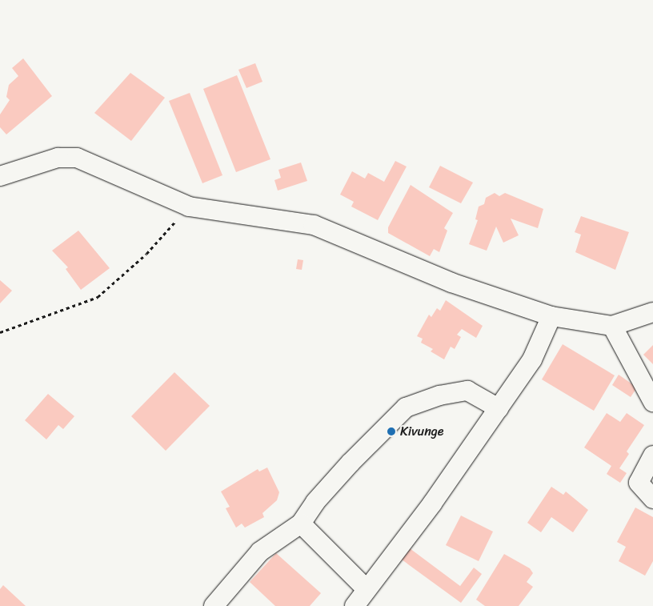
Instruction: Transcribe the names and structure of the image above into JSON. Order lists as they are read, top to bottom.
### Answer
{
  "places": ["Kivunge"]
}
